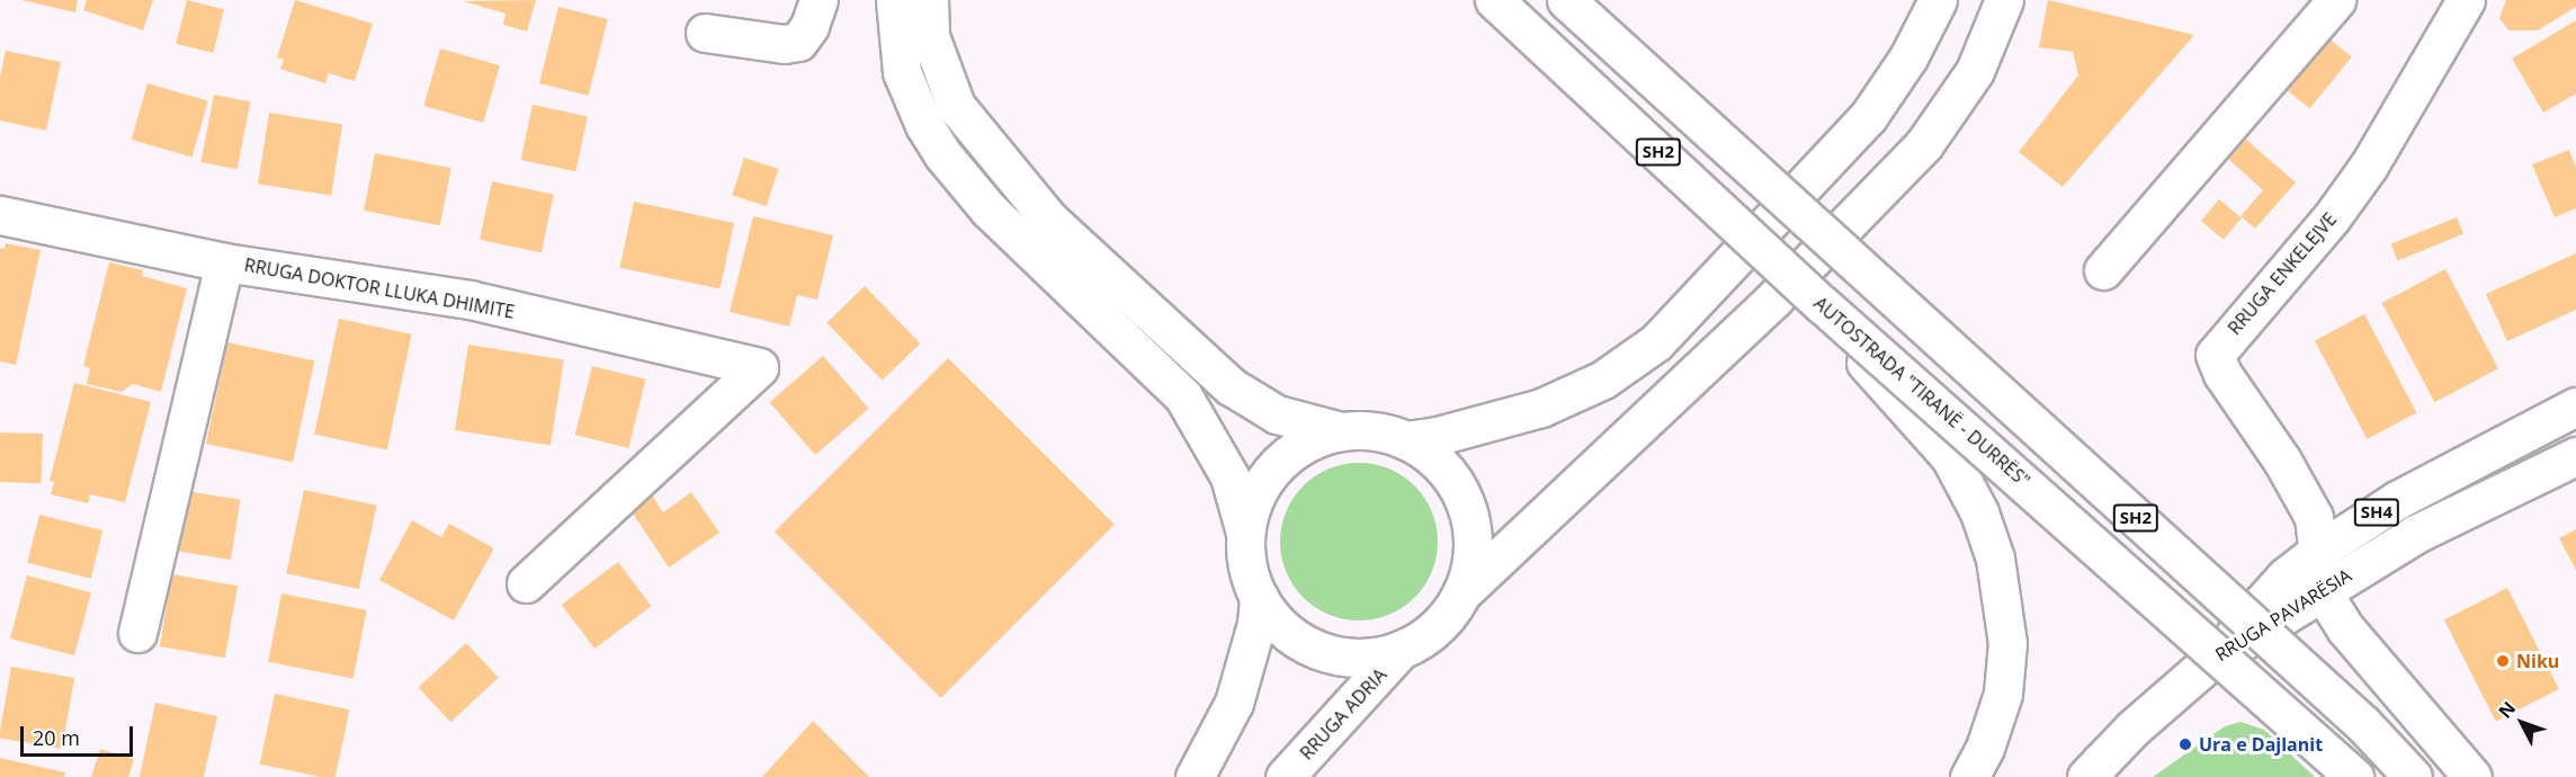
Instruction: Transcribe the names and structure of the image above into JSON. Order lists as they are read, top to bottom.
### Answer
{
  "streets": {
    "main road": [
      "SH2",
      "RRUGA ENKELEJVE",
      "RRUGA DOKTOR LLUKA DHIMITE",
      "AUTOSTRADA \"TIRANË - DURRËS\"",
      "SH4",
      "RRUGA PAVARËSIA",
      "RRUGA ADRIA"
    ]
  },
  "crossings": [
    ["RRUGA ENKELEJVE", "RRUGA PAVARËSIA"],
    ["SH4", "RRUGA PAVARËSIA"]
  ],
  "places": ["Niku", "Ura e Dajlanit"],
  "scale_bar": "20 m",
  "north": "top left"
}
